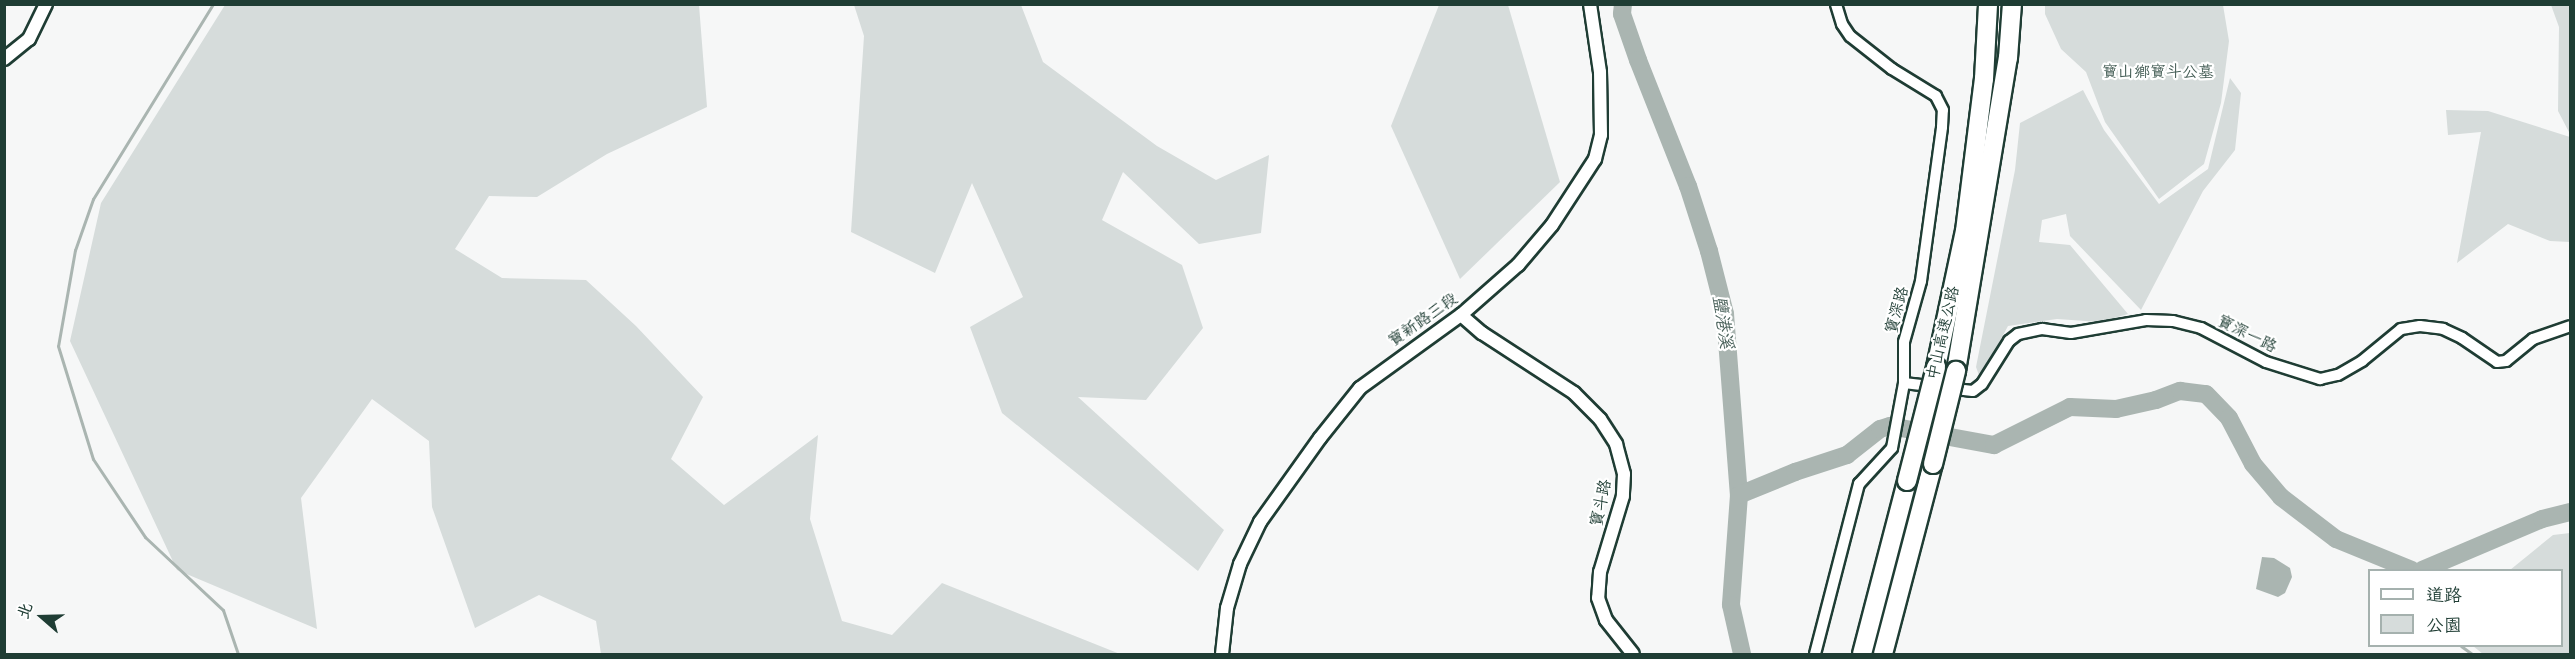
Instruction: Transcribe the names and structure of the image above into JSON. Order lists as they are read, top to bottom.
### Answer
{
  "streets": {
    "highway": ["中山高速公路"],
    "street": [
      "寶深路",
      "寶新路三段",
      "寶深一路",
      "寶斗路"
    ]
  },
  "crossings": [
    ["寶深路", "寶深一路"],
    ["寶新路三段", "寶斗路"]
  ],
  "water": ["鹽港溪"],
  "parks": ["寶山鄉寶斗公墓"],
  "legend": ["道路", "公園"],
  "north": "left"
}
